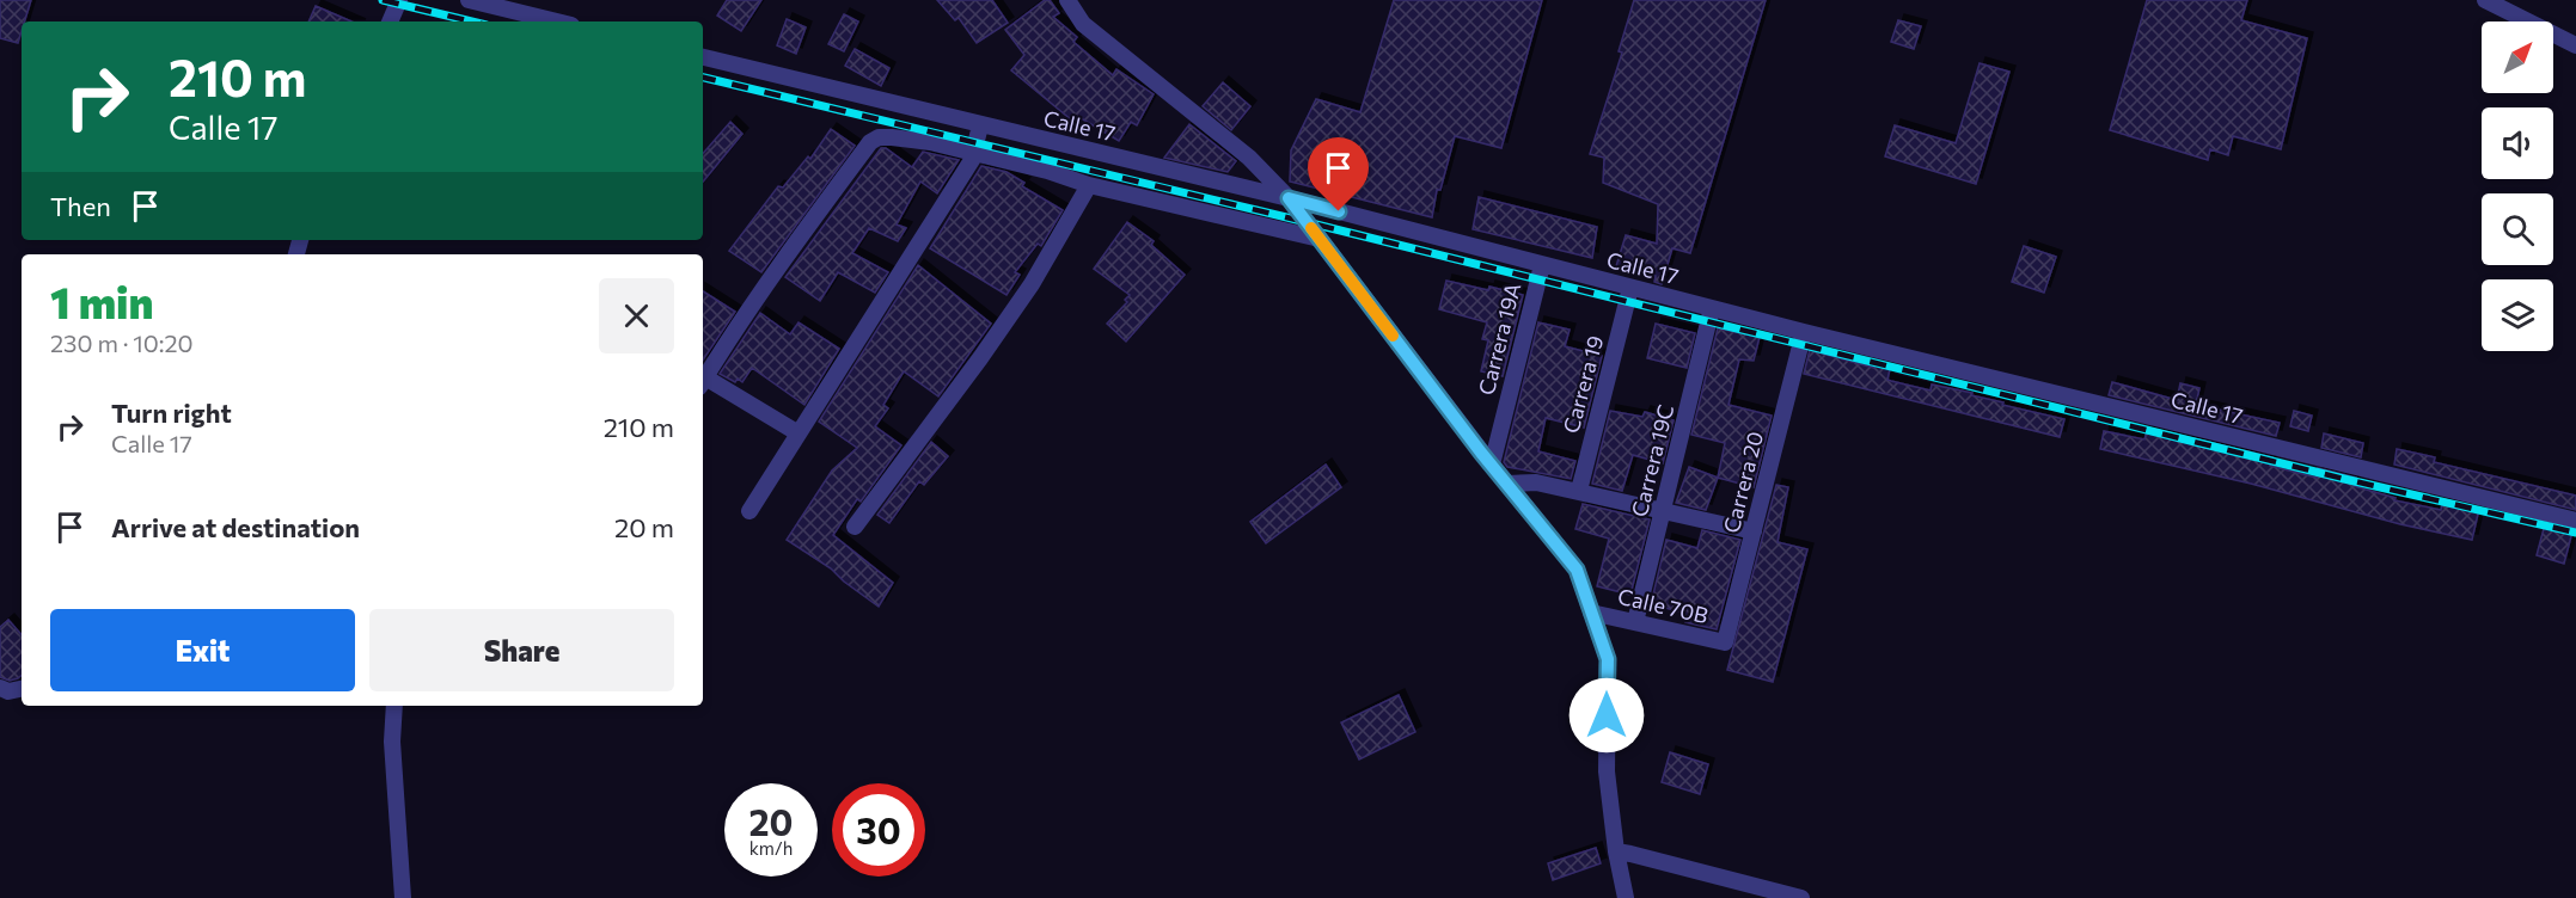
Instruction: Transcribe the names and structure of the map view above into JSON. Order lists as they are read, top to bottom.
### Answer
{
  "streets": {
    "street": [
      "Calle 17",
      "Carrera 19A",
      "Carrera 19",
      "Carrera 19C",
      "Carrera 20",
      "Calle 70B"
    ]
  },
  "crossings": [
    ["Calle 17", "Carrera 19A"],
    ["Calle 17", "Carrera 19"],
    ["Calle 17", "Carrera 19C"],
    ["Calle 17", "Carrera 20"],
    ["Carrera 19C", "Calle 70B"],
    ["Carrera 20", "Calle 70B"]
  ],
  "north": "top right",
  "page": {
    "turn": ["210 m", "Calle 17"],
    "then": "Then",
    "heading": ["1 min", "230 m · 10:20"],
    "list": [
      {
        "name": "Turn right",
        "note": "Calle 17",
        "value": "210 m"
      },
      {
        "name": "Arrive at destination",
        "value": "20 m"
      }
    ],
    "buttons": ["Exit", "Share"],
    "speed": "20 km/h",
    "limit": "30"
  }
}
